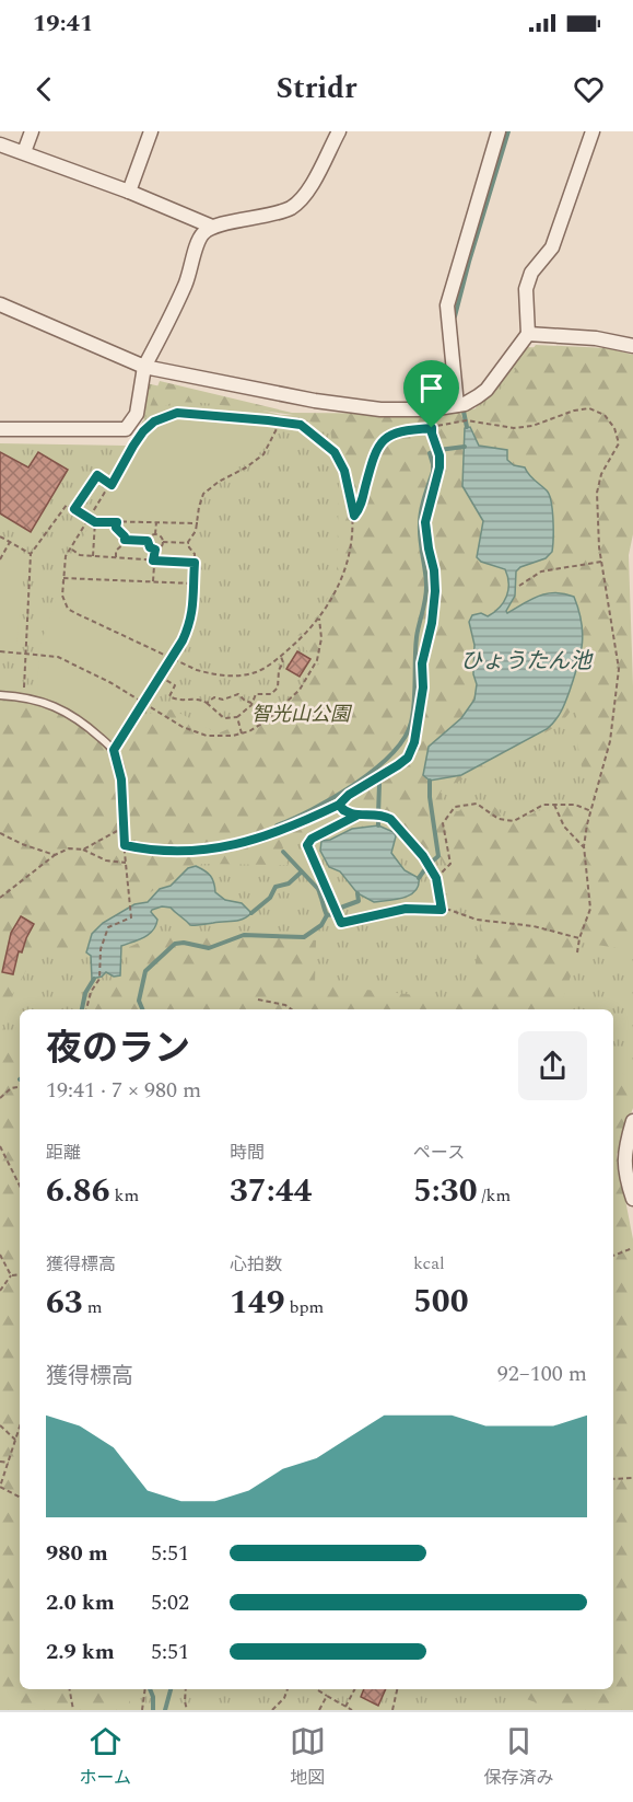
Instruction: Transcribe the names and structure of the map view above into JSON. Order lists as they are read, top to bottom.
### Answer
{
  "water": ["ひょうたん池"],
  "parks": ["智光山公園"],
  "page": {
    "status": "19:41",
    "header": "Stridr",
    "heading": ["夜のラン", "19:41 · 7 × 980 m"],
    "stats": [
      ["距離", "6.86 km"],
      ["時間", "37:44"],
      ["ペース", "5:30 /km"],
      ["獲得標高", "63 m"],
      ["心拍数", "149 bpm"],
      ["kcal", "500"]
    ],
    "chart": ["獲得標高", "92–100 m"],
    "list": [
      {
        "name": "980 m",
        "note": "5:51"
      },
      {
        "name": "2.0 km",
        "note": "5:02"
      },
      {
        "name": "2.9 km",
        "note": "5:51"
      }
    ],
    "tabs": ["ホーム", "地図", "保存済み"]
  }
}
